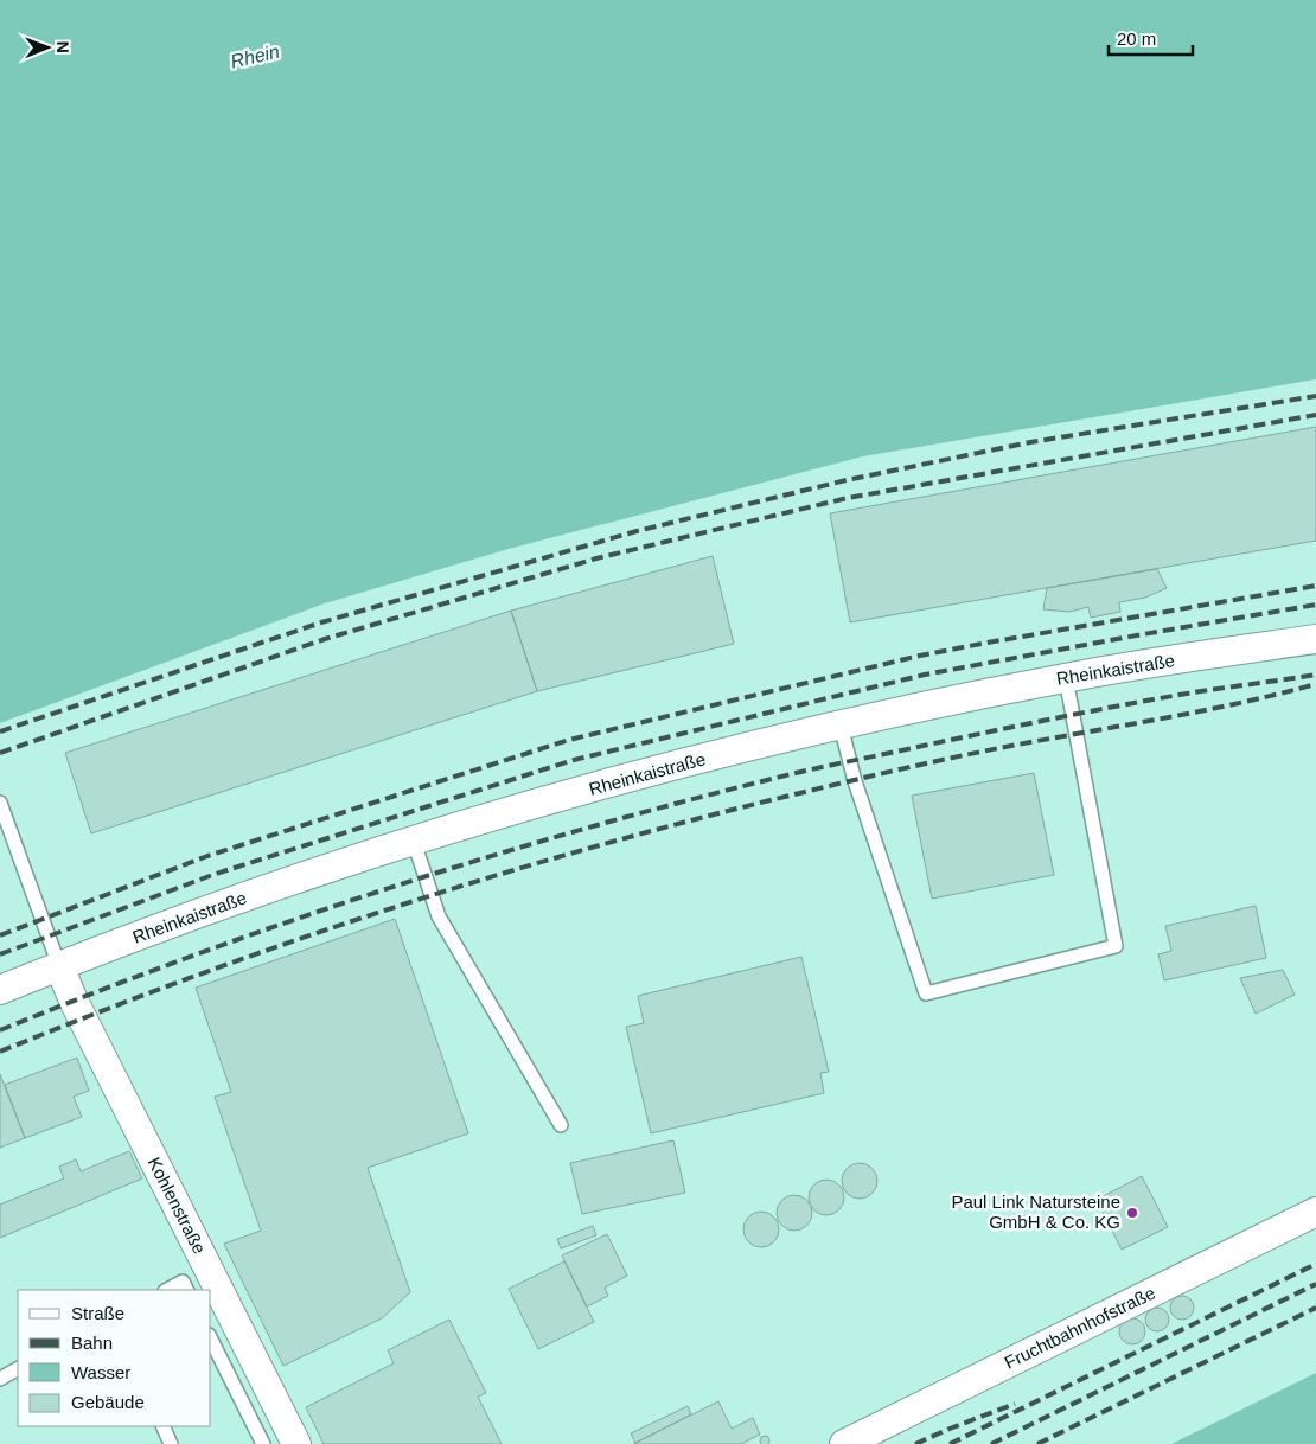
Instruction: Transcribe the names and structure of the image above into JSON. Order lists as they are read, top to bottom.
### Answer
{
  "streets": {
    "street": ["Rheinkaistraße", "Kohlenstraße", "Fruchtbahnhofstraße"]
  },
  "crossings": [
    ["Rheinkaistraße", "Kohlenstraße"]
  ],
  "water": ["Rhein"],
  "places": ["Paul Link Natursteine GmbH & Co. KG"],
  "legend": [
    "Straße",
    "Bahn",
    "Wasser",
    "Gebäude"
  ],
  "scale_bar": "20 m",
  "north": "right"
}
